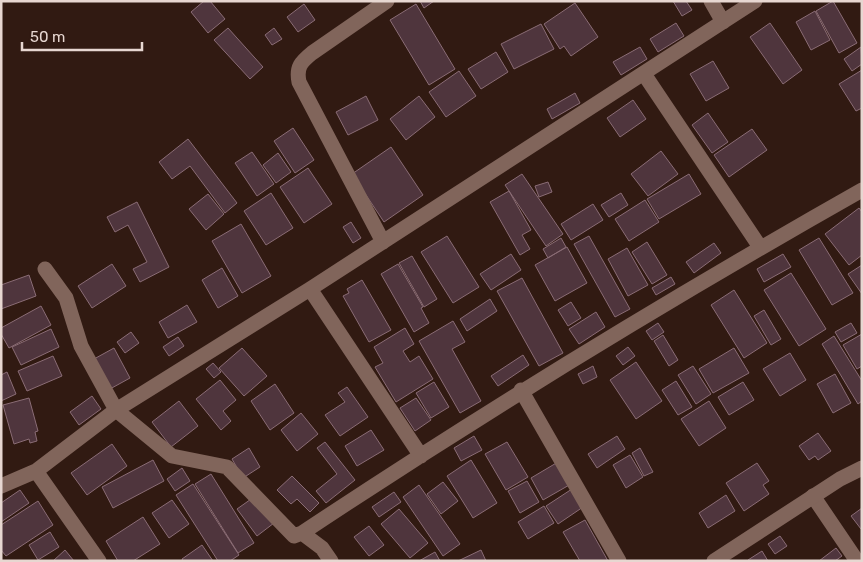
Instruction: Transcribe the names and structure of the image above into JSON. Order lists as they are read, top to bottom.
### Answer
{
  "scale_bar": "50 m"
}
